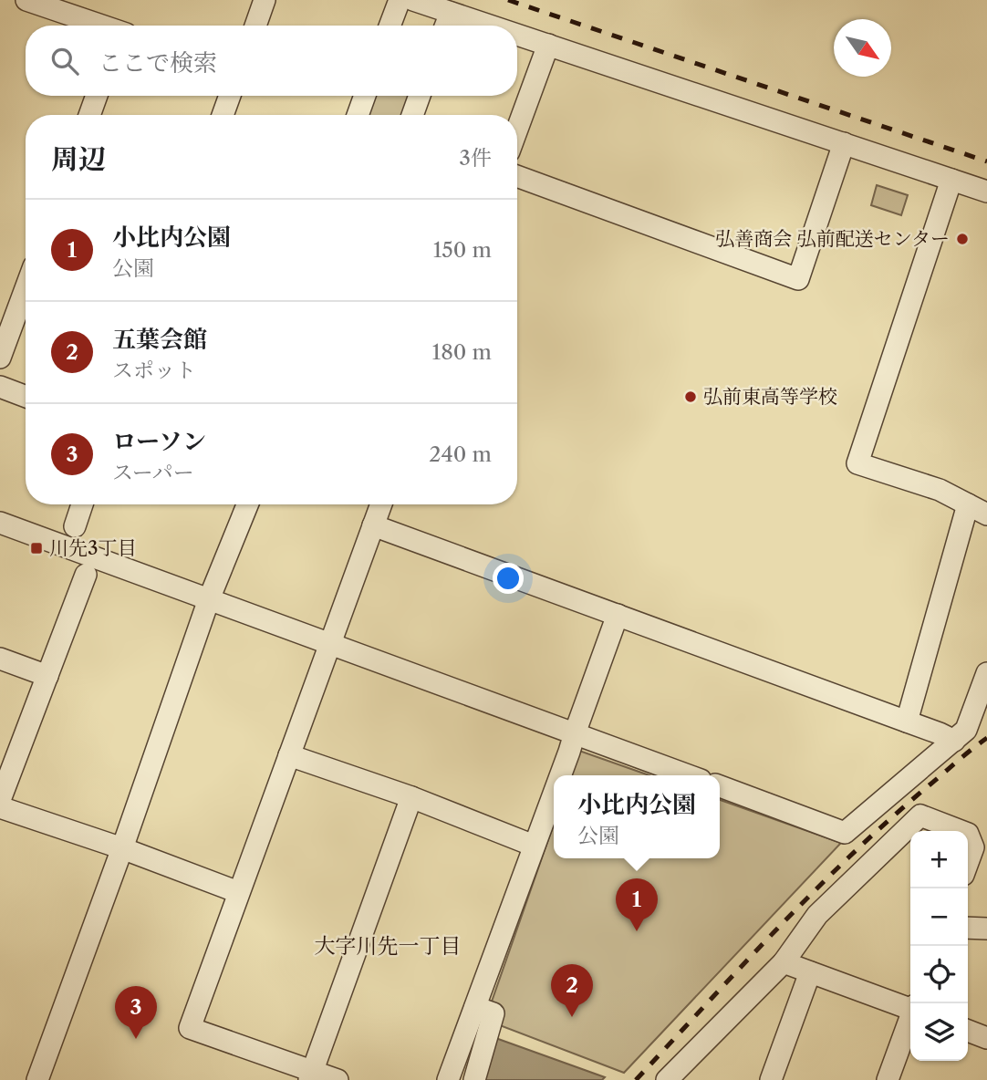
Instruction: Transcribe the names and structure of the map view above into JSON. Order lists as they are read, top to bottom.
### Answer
{
  "districts": ["大字川先一丁目"],
  "places": {
    "other": ["弘善商会 弘前配送センター", "弘前東高等学校"],
    "transit": ["川先3丁目"]
  },
  "north": "bottom right",
  "page": {
    "search": "ここで検索",
    "heading": ["周辺", "3件"],
    "list": [
      {
        "mark": "1",
        "name": "小比内公園",
        "note": "公園",
        "value": "150 m"
      },
      {
        "mark": "2",
        "name": "五葉会館",
        "note": "スポット",
        "value": "180 m"
      },
      {
        "mark": "3",
        "name": "ローソン",
        "note": "スーパー",
        "value": "240 m"
      }
    ],
    "popup": ["小比内公園", "公園"],
    "map_buttons": ["+", "−"],
    "pins": ["1", "2", "3"]
  }
}
